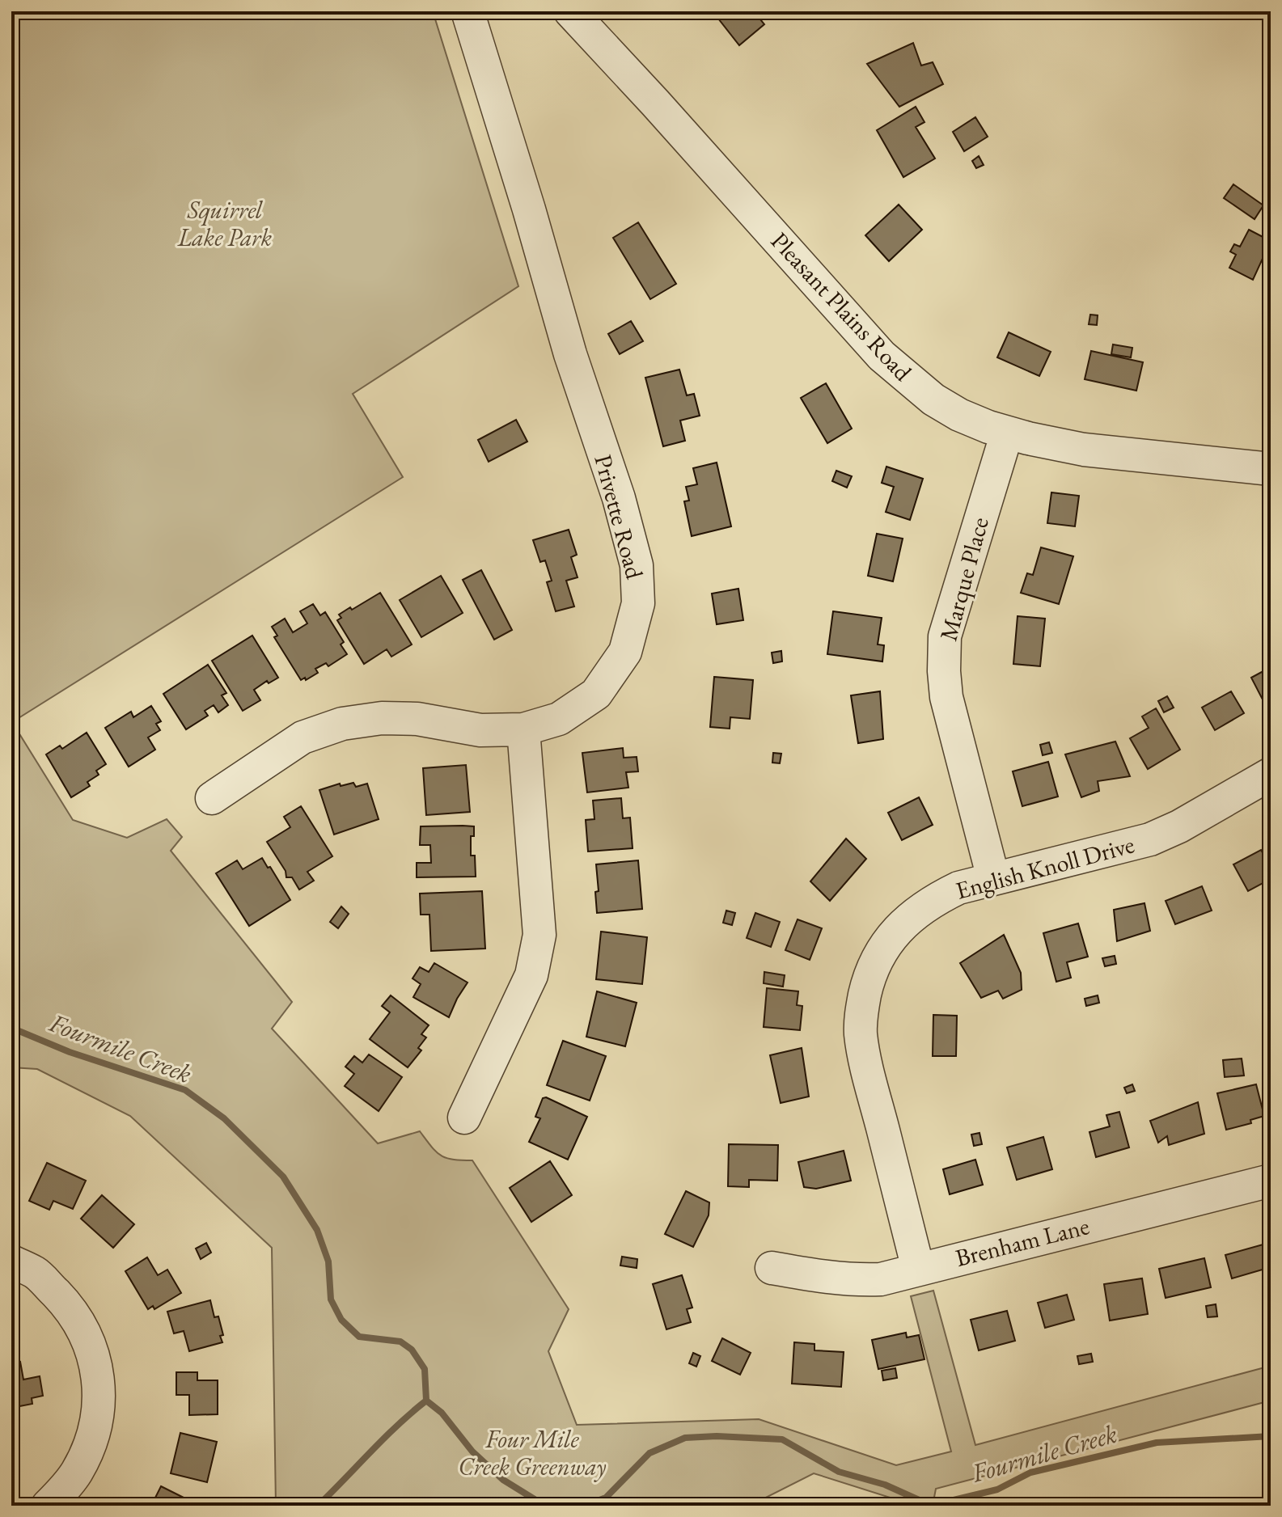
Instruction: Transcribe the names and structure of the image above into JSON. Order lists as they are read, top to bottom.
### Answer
{
  "streets": {
    "street": [
      "Pleasant Plains Road",
      "Privette Road",
      "Marque Place",
      "English Knoll Drive",
      "Brenham Lane"
    ]
  },
  "crossings": [
    ["Pleasant Plains Road", "Marque Place"],
    ["Marque Place", "English Knoll Drive"],
    ["English Knoll Drive", "Brenham Lane"]
  ],
  "water": ["Fourmile Creek"],
  "parks": ["Squirrel Lake Park", "Four Mile Creek Greenway"]
}
